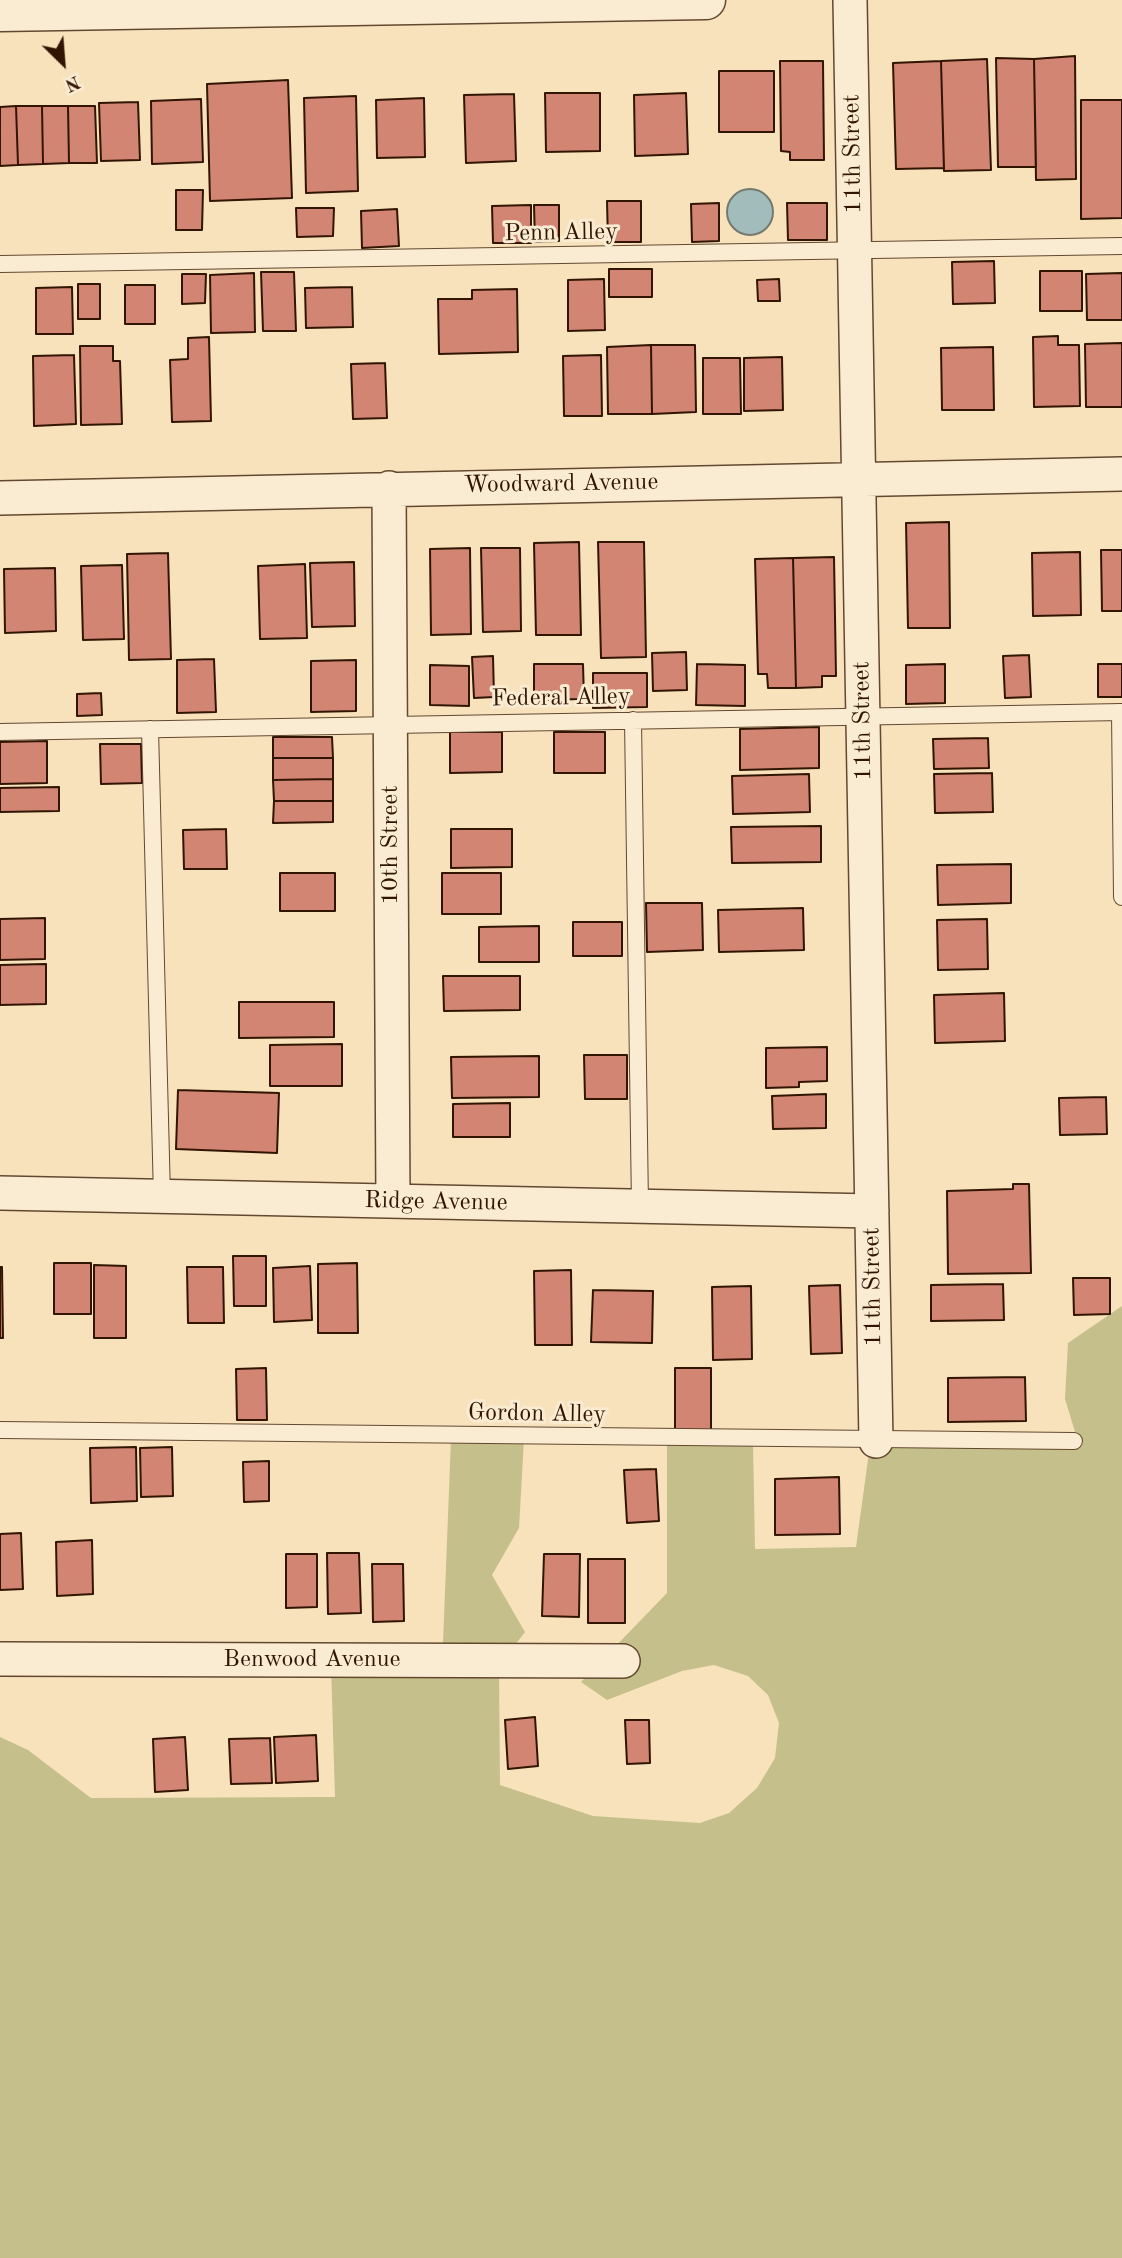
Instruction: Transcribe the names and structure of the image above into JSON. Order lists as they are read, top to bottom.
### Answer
{
  "streets": {
    "street": [
      "11th Street",
      "Woodward Avenue",
      "10th Street",
      "Ridge Avenue",
      "Benwood Avenue"
    ],
    "lane": ["Penn Alley", "Federal Alley", "Gordon Alley"]
  },
  "crossings": [
    ["11th Street", "Penn Alley"],
    ["11th Street", "Woodward Avenue"],
    ["11th Street", "Federal Alley"],
    ["11th Street", "Ridge Avenue"],
    ["11th Street", "Gordon Alley"],
    ["Woodward Avenue", "10th Street"],
    ["Federal Alley", "10th Street"],
    ["10th Street", "Ridge Avenue"]
  ],
  "north": "bottom right"
}
